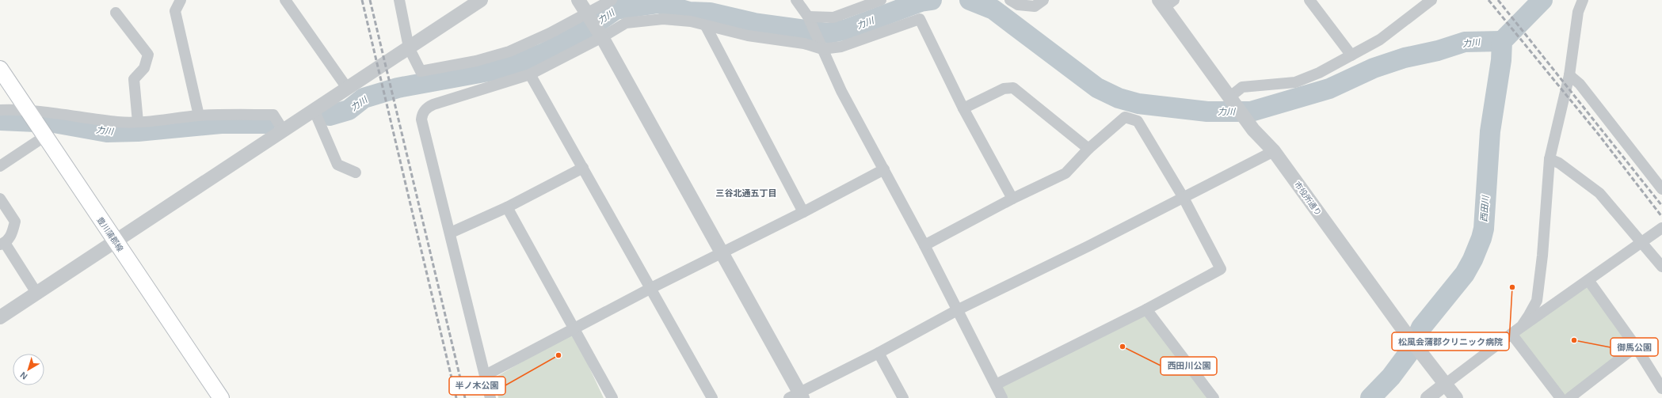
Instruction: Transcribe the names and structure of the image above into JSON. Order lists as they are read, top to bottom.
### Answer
{
  "streets": {
    "main road": ["豊川蒲郡線"],
    "street": ["市役所通り"]
  },
  "districts": ["三谷北通五丁目"],
  "water": ["力川", "西田川"],
  "places": [
    "松風会蒲郡クリニック病院",
    "御馬公園",
    "西田川公園",
    "半ノ木公園"
  ],
  "north": "bottom left"
}
